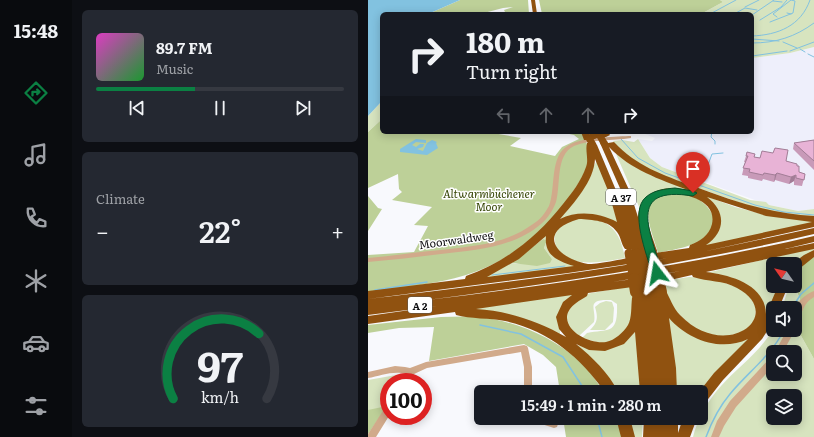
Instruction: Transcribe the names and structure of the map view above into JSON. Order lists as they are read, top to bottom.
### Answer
{
  "streets": {
    "highway": ["A 37", "A 2"],
    "street": ["Moorwaldweg"]
  },
  "parks": ["Altwarmbüchener Moor"],
  "north": "top left",
  "page": {
    "tabs": "15:48",
    "turn": ["180 m", "Turn right"],
    "song": ["89.7 FM", "Music"],
    "tile": "Climate",
    "heat": ["−", "22°", "+"],
    "limit": "100",
    "trip": "15:49 · 1 min · 280 m",
    "gauge": ["97", "km/h"]
  }
}
